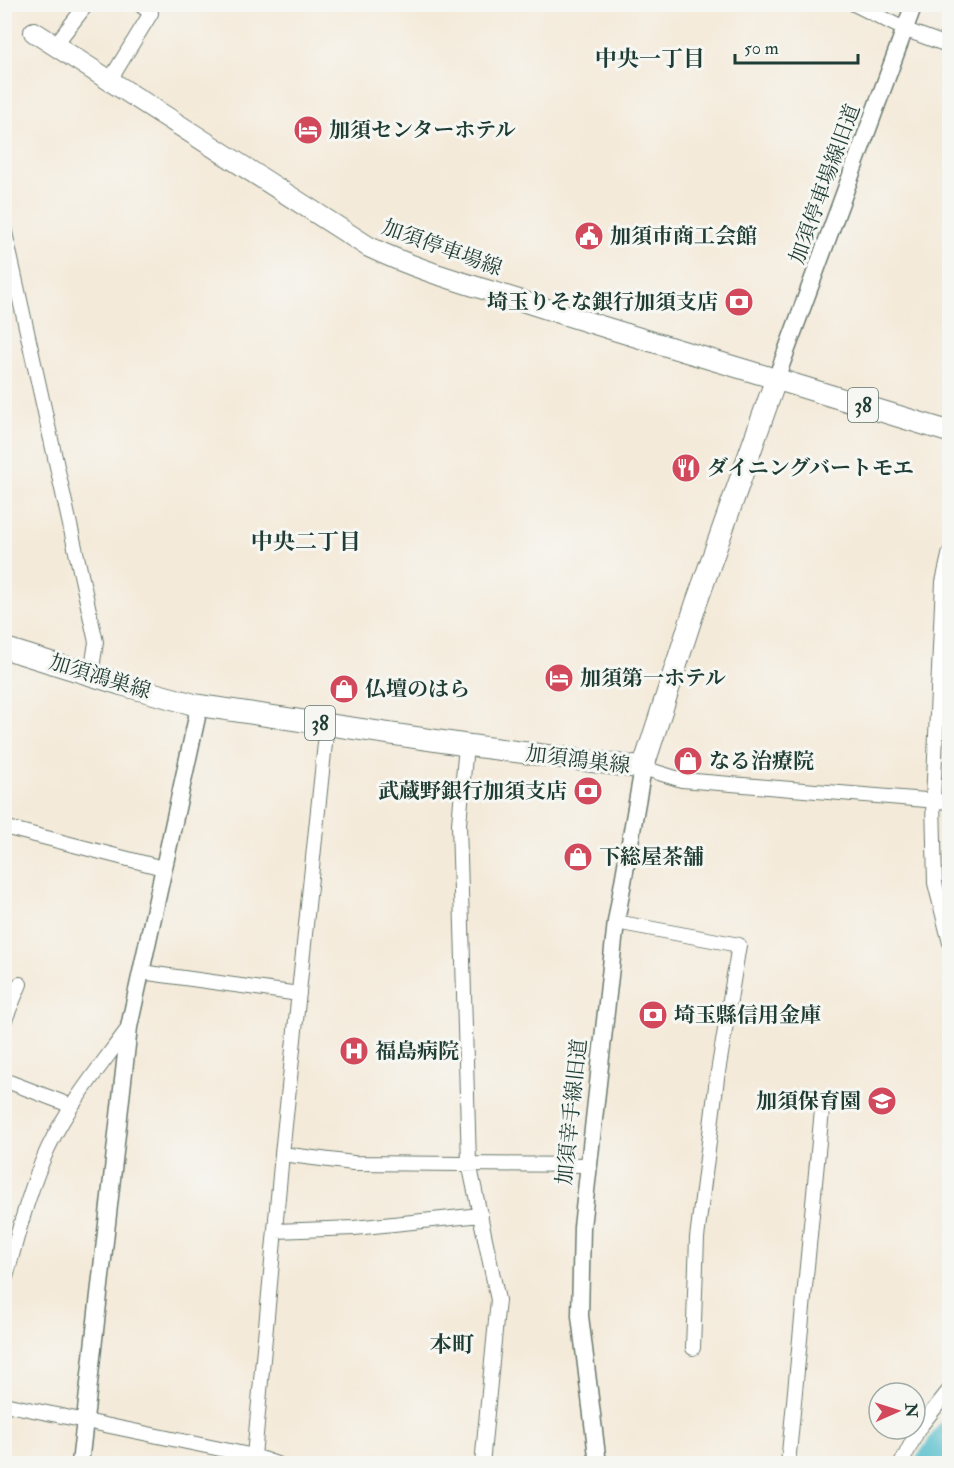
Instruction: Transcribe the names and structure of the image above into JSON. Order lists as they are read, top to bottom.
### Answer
{
  "streets": {
    "main road": ["加須停車場線", "38", "加須鴻巣線"],
    "street": ["加須停車場線旧道", "加須幸手線旧道"]
  },
  "crossings": [
    ["加須停車場線旧道", "加須停車場線"],
    ["加須停車場線旧道", "38"],
    ["加須停車場線旧道", "加須鴻巣線"],
    ["加須停車場線", "38"],
    ["加須停車場線", "加須鴻巣線"],
    ["38", "加須鴻巣線"],
    ["加須鴻巣線", "加須幸手線旧道"]
  ],
  "districts": ["中央一丁目", "中央二丁目", "本町"],
  "places": {
    "hotel": ["加須センターホテル", "加須第一ホテル"],
    "public building": ["加須市商工会館"],
    "bank": ["埼玉りそな銀行加須支店", "武蔵野銀行加須支店", "埼玉縣信用金庫"],
    "restaurant": ["ダイニングバートモエ"],
    "shop": ["仏壇のはら", "なる治療院", "下総屋茶舗"],
    "hospital": ["福島病院"],
    "school or university": ["加須保育園"]
  },
  "scale_bar": "50 m",
  "north": "right"
}
